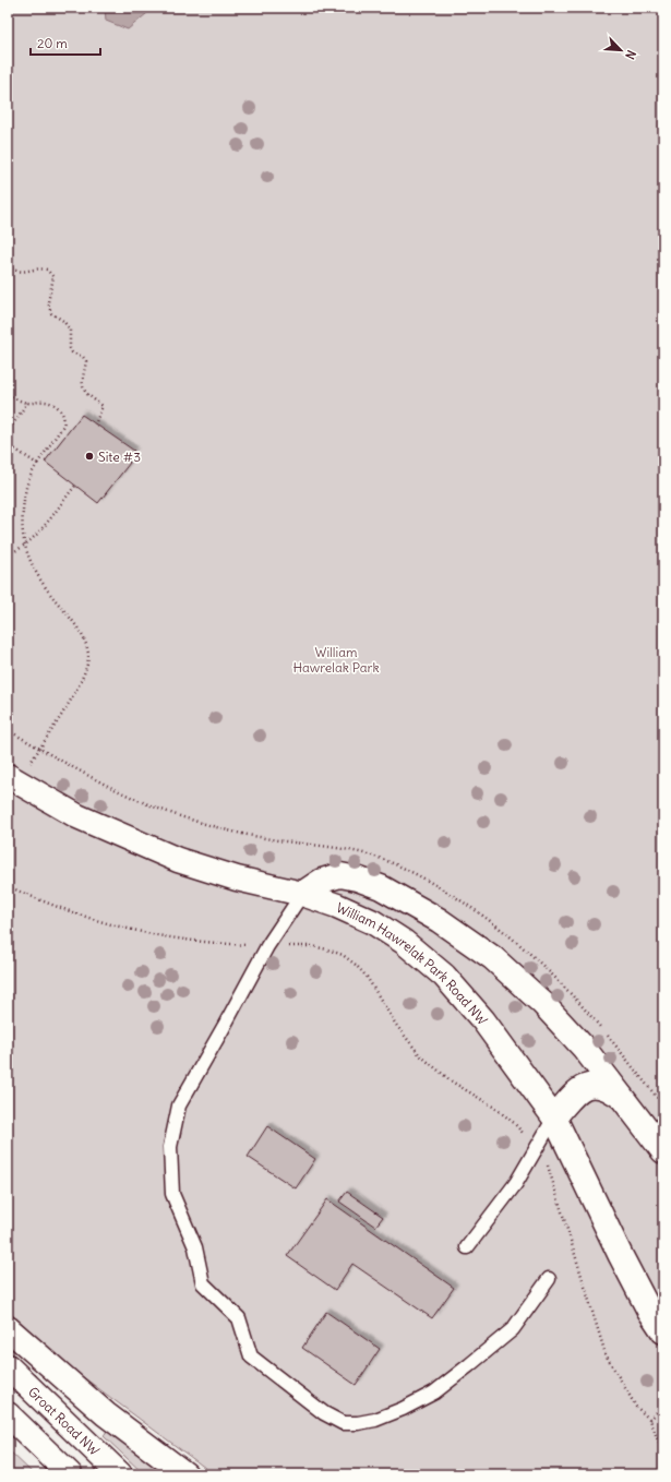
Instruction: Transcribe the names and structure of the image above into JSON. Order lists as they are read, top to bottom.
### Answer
{
  "streets": {
    "street": ["William Hawrelak Park Road NW", "Groat Road NW"]
  },
  "parks": ["William Hawrelak Park"],
  "places": ["Site #3"],
  "scale_bar": "20 m",
  "north": "bottom right"
}
